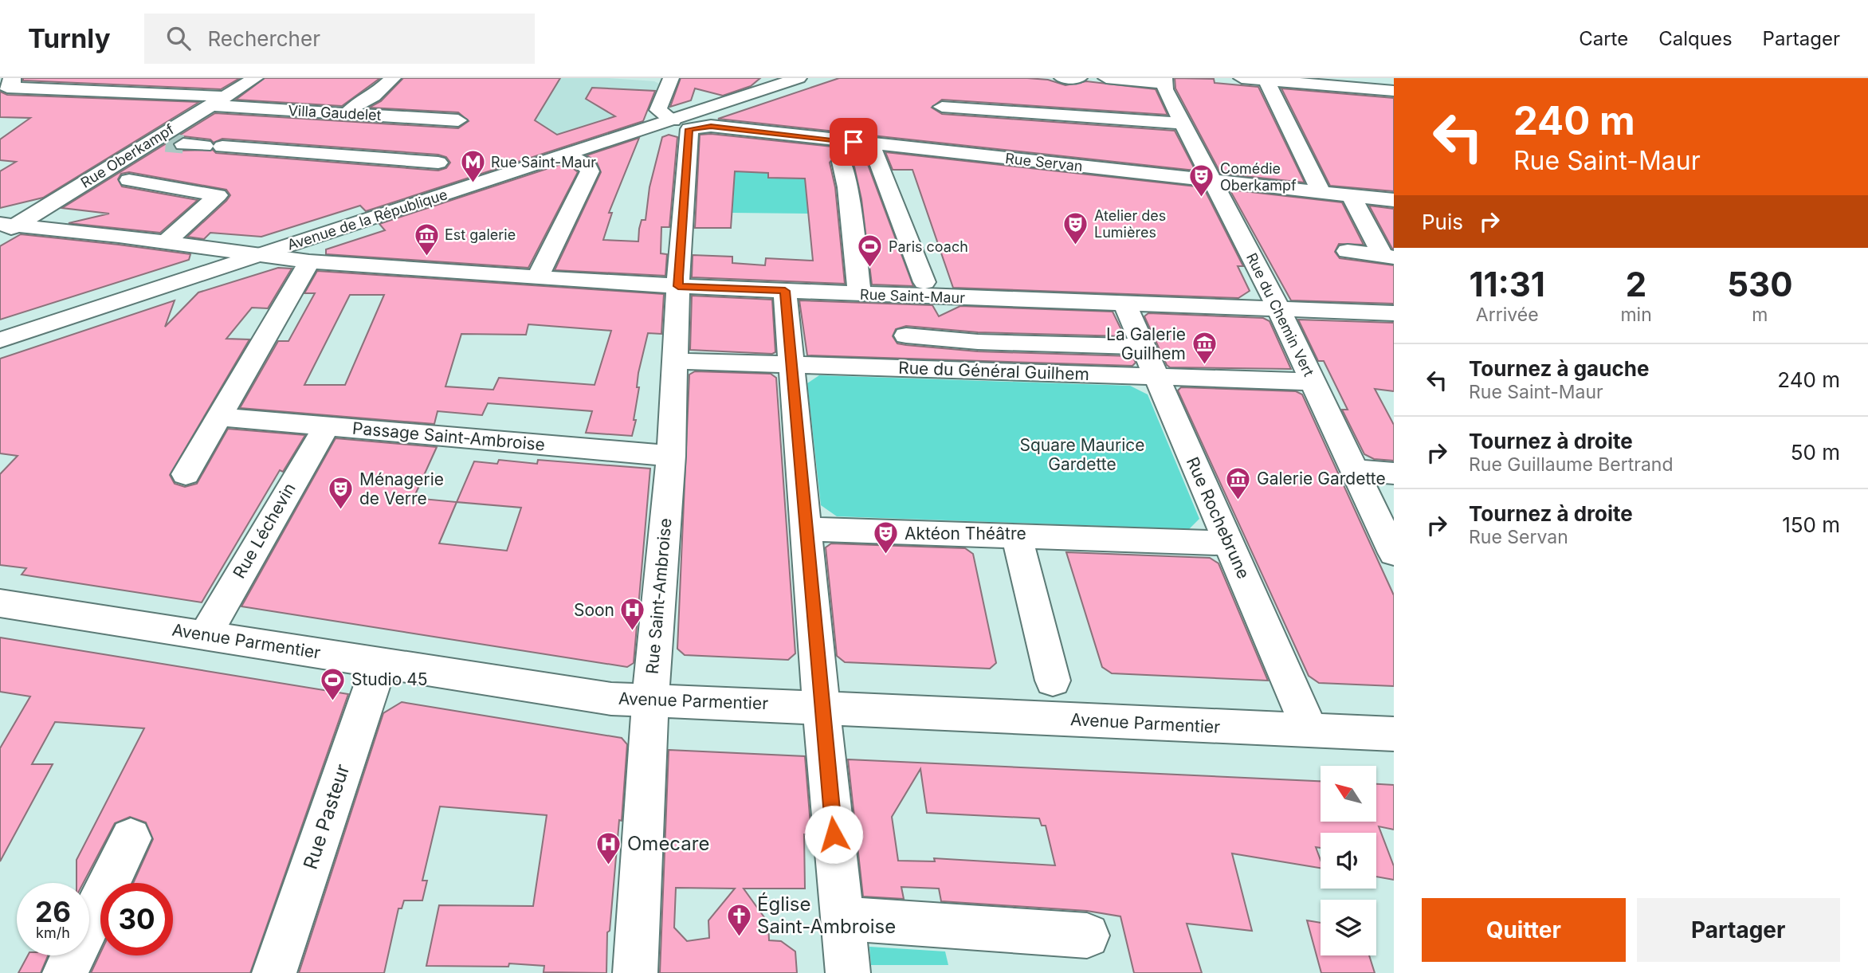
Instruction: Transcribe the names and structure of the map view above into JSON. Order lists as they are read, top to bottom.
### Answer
{
  "streets": {
    "street": [
      "Villa Gaudelet",
      "Rue Oberkampf",
      "Rue Servan",
      "Avenue de la République",
      "Rue Saint-Maur",
      "Rue du Chemin Vert",
      "Rue du Général Guilhem",
      "Passage Saint-Ambroise",
      "Rue Rochebrune",
      "Rue Léchevin",
      "Rue Saint-Ambroise",
      "Avenue Parmentier",
      "Rue Pasteur"
    ]
  },
  "crossings": [
    ["Villa Gaudelet", "Rue Oberkampf"],
    ["Rue Oberkampf", "Rue Saint-Maur"],
    ["Rue Servan", "Rue du Chemin Vert"],
    ["Rue Servan", "Rue Saint-Ambroise"],
    ["Avenue de la République", "Rue Saint-Maur"],
    ["Rue Saint-Maur", "Rue du Chemin Vert"],
    ["Rue Saint-Maur", "Rue Rochebrune"],
    ["Rue Saint-Maur", "Rue Saint-Ambroise"],
    ["Rue du Chemin Vert", "Rue du Général Guilhem"],
    ["Rue du Général Guilhem", "Rue Rochebrune"],
    ["Rue du Général Guilhem", "Rue Saint-Ambroise"],
    ["Passage Saint-Ambroise", "Rue Léchevin"],
    ["Passage Saint-Ambroise", "Rue Saint-Ambroise"],
    ["Rue Rochebrune", "Avenue Parmentier"],
    ["Rue Léchevin", "Avenue Parmentier"],
    ["Rue Saint-Ambroise", "Avenue Parmentier"],
    ["Avenue Parmentier", "Rue Pasteur"]
  ],
  "parks": ["Square Maurice Gardette"],
  "places": {
    "metro station": ["Rue Saint-Maur"],
    "theatre": [
      "Comédie Oberkampf",
      "Atelier des Lumières",
      "Ménagerie de Verre",
      "Aktéon Théâtre"
    ],
    "museum": ["Est galerie", "La Galerie Guilhem", "Galerie Gardette"],
    "sports": ["Paris coach", "Studio 45"],
    "hospital": ["Soon", "Omecare"],
    "church": ["Église Saint-Ambroise"]
  },
  "north": "top left",
  "page": {
    "header": "Turnly",
    "search": "Rechercher",
    "nav": ["Carte", "Calques", "Partager"],
    "turn": ["240 m", "Rue Saint-Maur"],
    "then": "Puis",
    "eta": [
      "11:31",
      "Arrivée",
      "2",
      "min",
      "530",
      "m"
    ],
    "list": [
      {
        "name": "Tournez à gauche",
        "note": "Rue Saint-Maur",
        "value": "240 m"
      },
      {
        "name": "Tournez à droite",
        "note": "Rue Guillaume Bertrand",
        "value": "50 m"
      },
      {
        "name": "Tournez à droite",
        "note": "Rue Servan",
        "value": "150 m"
      }
    ],
    "speed": "26 km/h",
    "limit": "30",
    "buttons": ["Quitter", "Partager"]
  }
}
